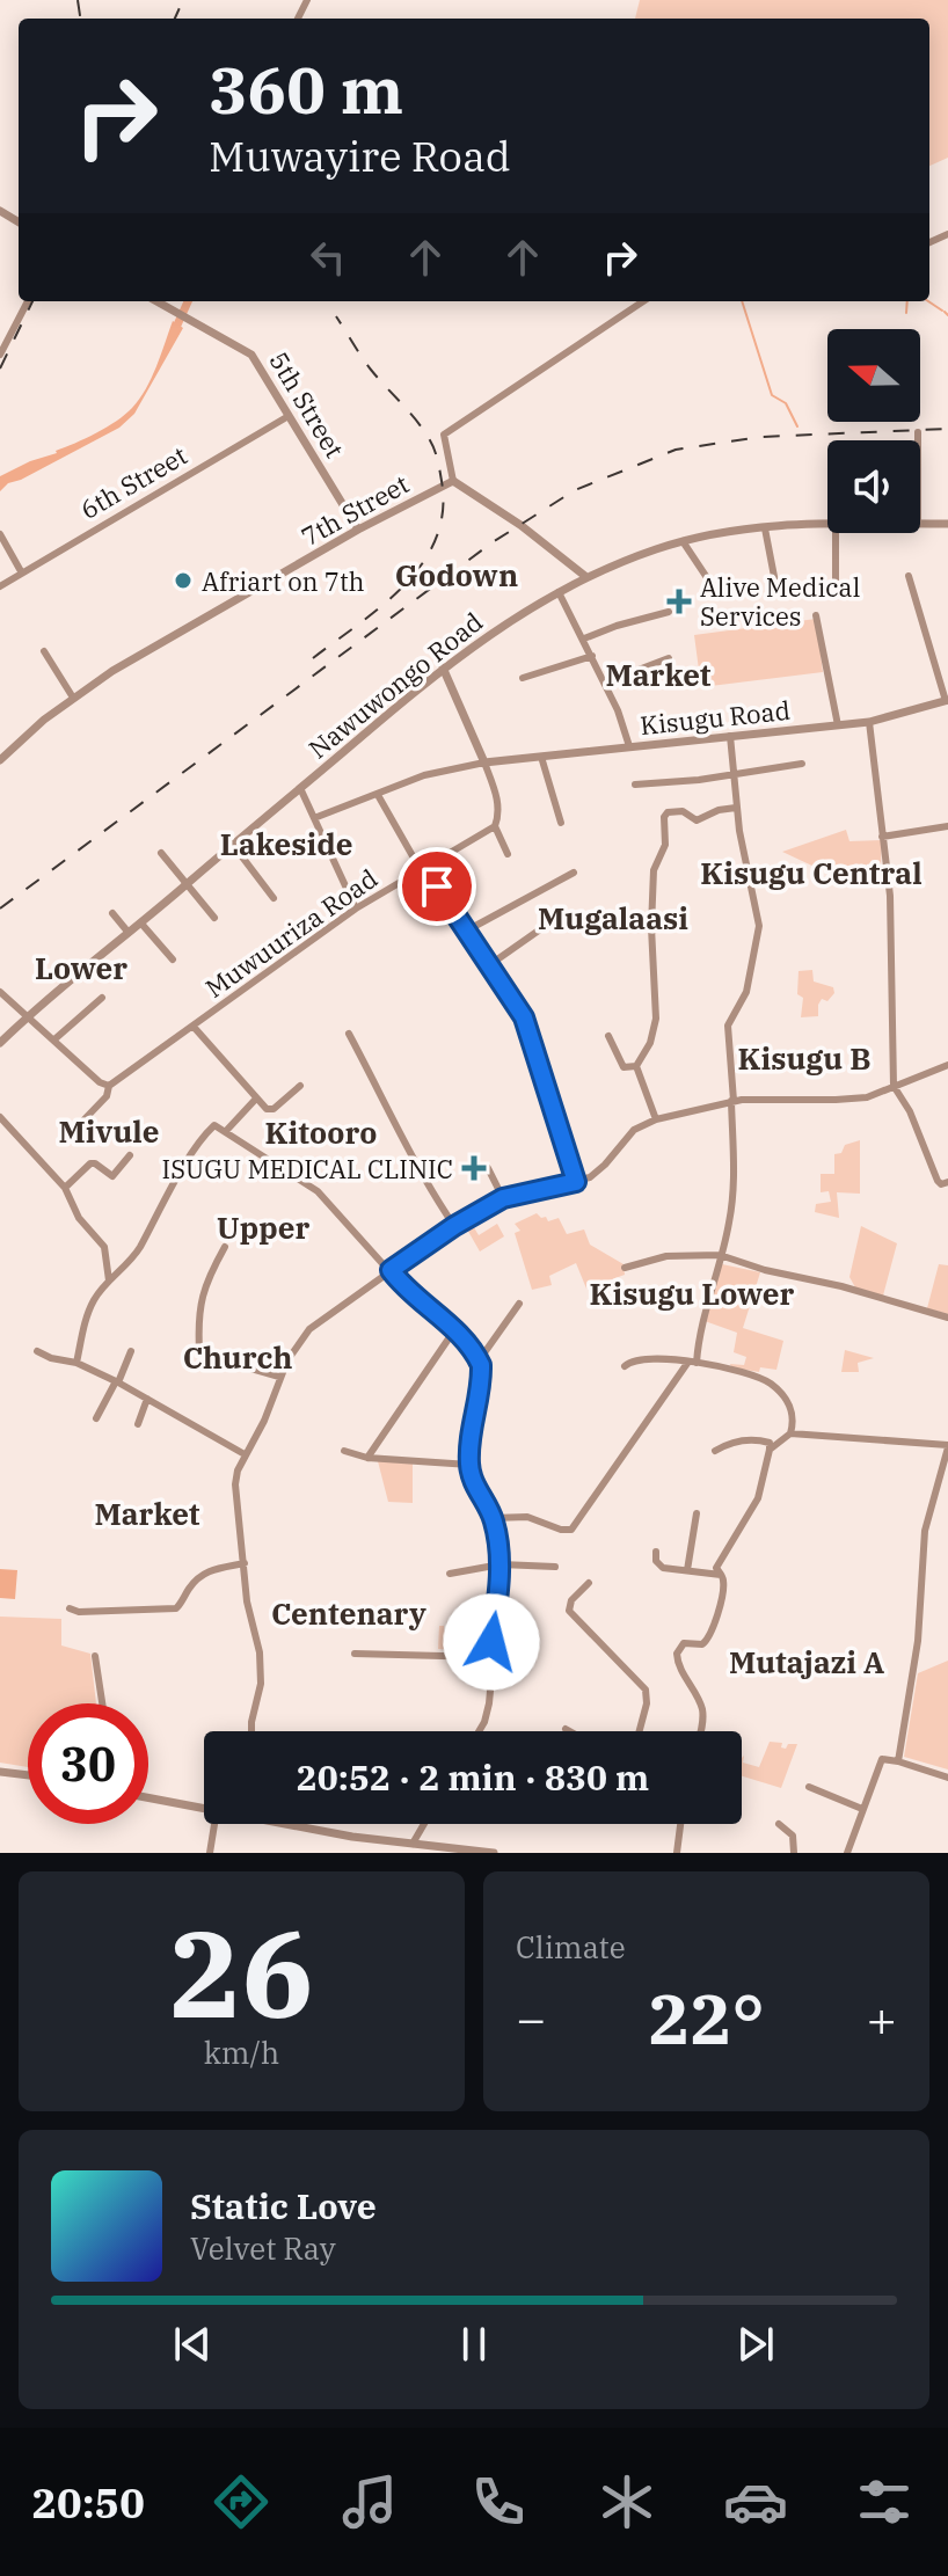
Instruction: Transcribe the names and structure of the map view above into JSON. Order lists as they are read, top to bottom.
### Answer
{
  "streets": {
    "street": [
      "5th Street",
      "6th Street",
      "7th Street",
      "Nawuwongo Road",
      "Kisugu Road",
      "Muwuuriza Road"
    ]
  },
  "crossings": [
    ["5th Street", "6th Street"],
    ["5th Street", "7th Street"]
  ],
  "districts": [
    "Godown",
    "Market",
    "Lakeside",
    "Kisugu Central",
    "Mugalaasi",
    "Lower",
    "Kisugu B",
    "Mivule",
    "Kitooro",
    "Upper",
    "Kisugu Lower",
    "Church",
    "Market",
    "Centenary",
    "Mutajazi A"
  ],
  "places": {
    "other": ["Afriart on 7th"],
    "health": ["Alive Medical Services", "ISUGU MEDICAL CLINIC"]
  },
  "north": "left",
  "page": {
    "turn": ["360 m", "Muwayire Road"],
    "limit": "30",
    "trip": "20:52 · 2 min · 830 m",
    "tile": [
      ["26", "km/h"],
      "Climate"
    ],
    "heat": ["−", "22°", "+"],
    "song": ["Static Love", "Velvet Ray"],
    "tabs": "20:50"
  }
}
